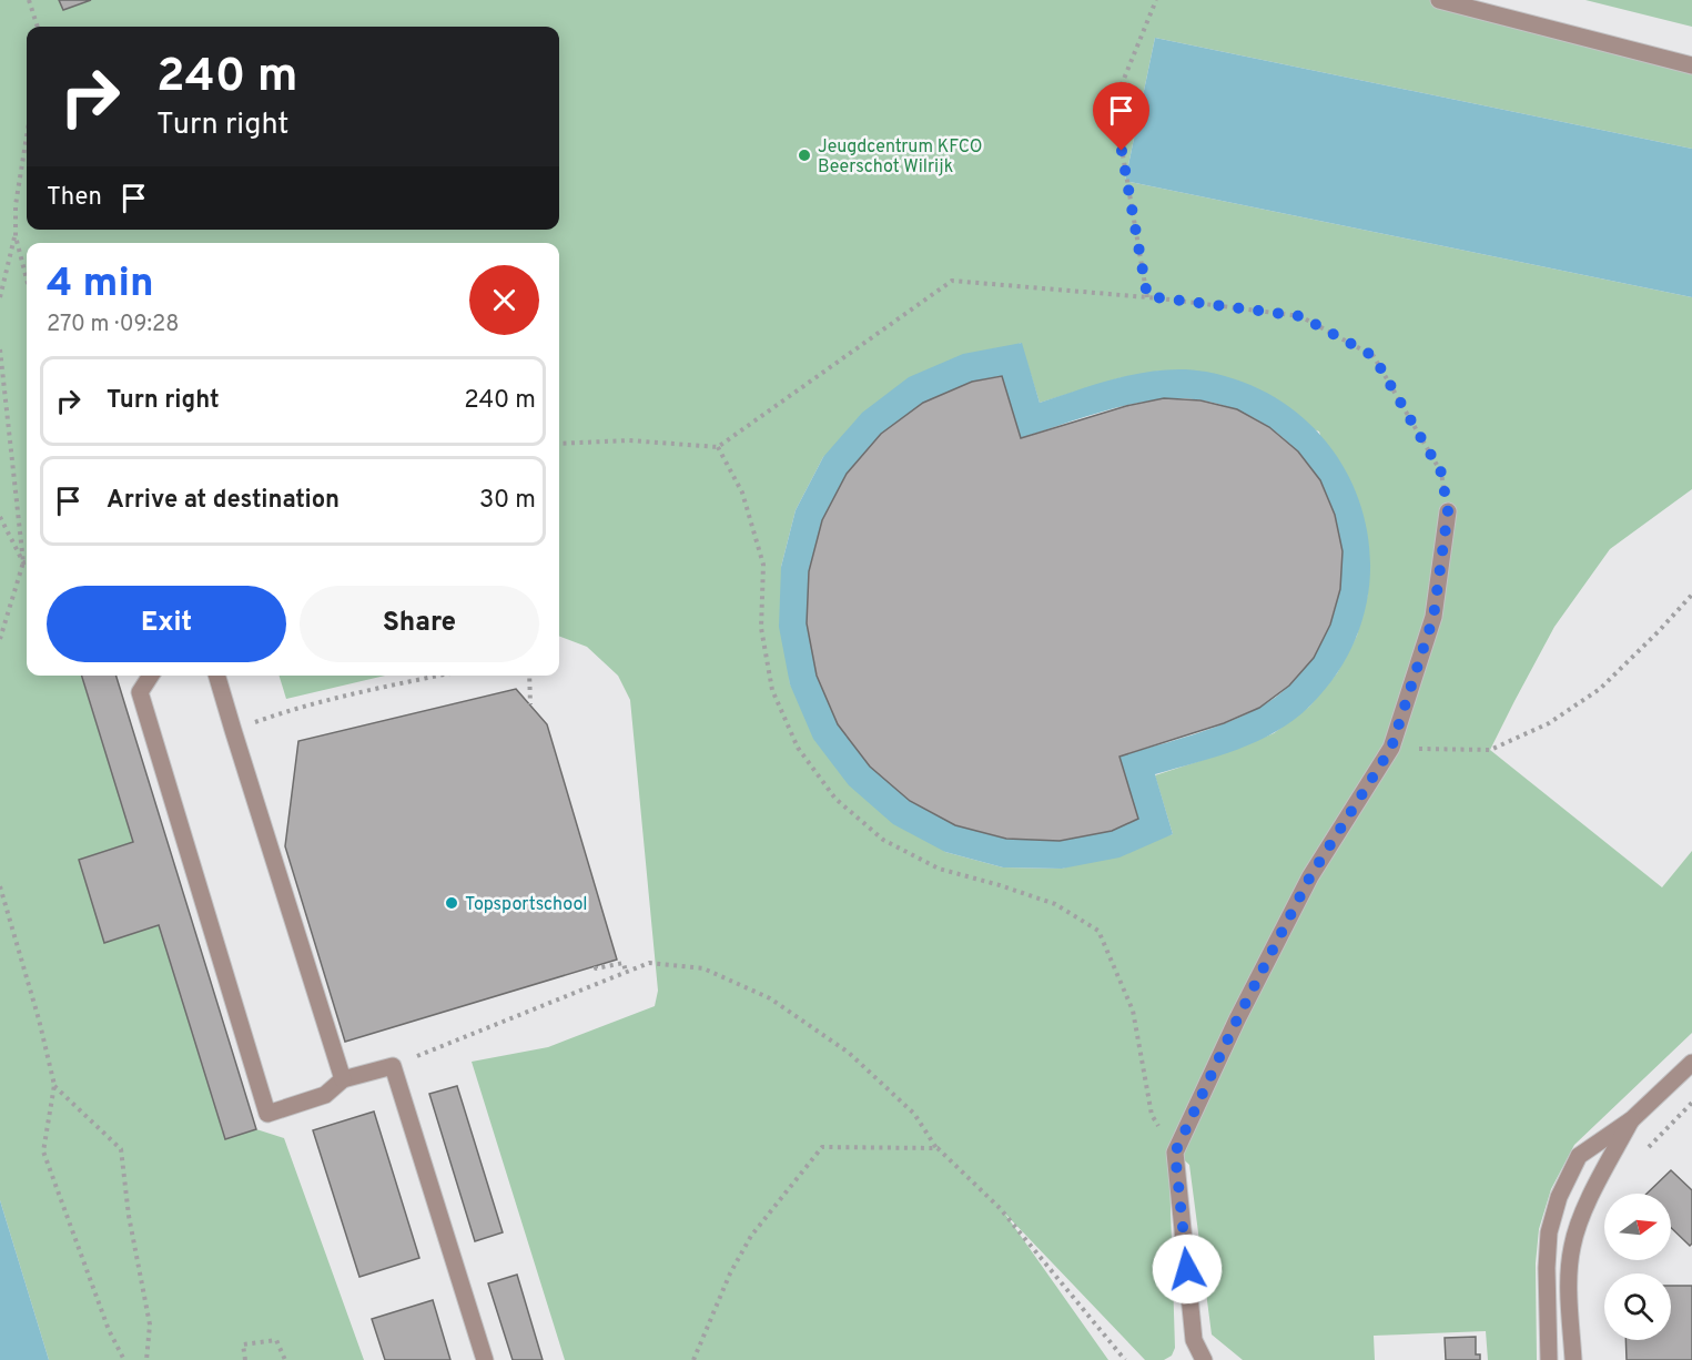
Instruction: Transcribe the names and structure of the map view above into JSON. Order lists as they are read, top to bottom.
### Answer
{
  "places": ["Jeugdcentrum KFCO Beerschot Wilrijk", "Topsportschool"],
  "north": "right",
  "page": {
    "turn": ["240 m", "Turn right"],
    "then": "Then",
    "heading": ["4 min", "270 m · 09:28"],
    "list": [
      {
        "name": "Turn right",
        "value": "240 m"
      },
      {
        "name": "Arrive at destination",
        "value": "30 m"
      }
    ],
    "buttons": ["Exit", "Share"]
  }
}
